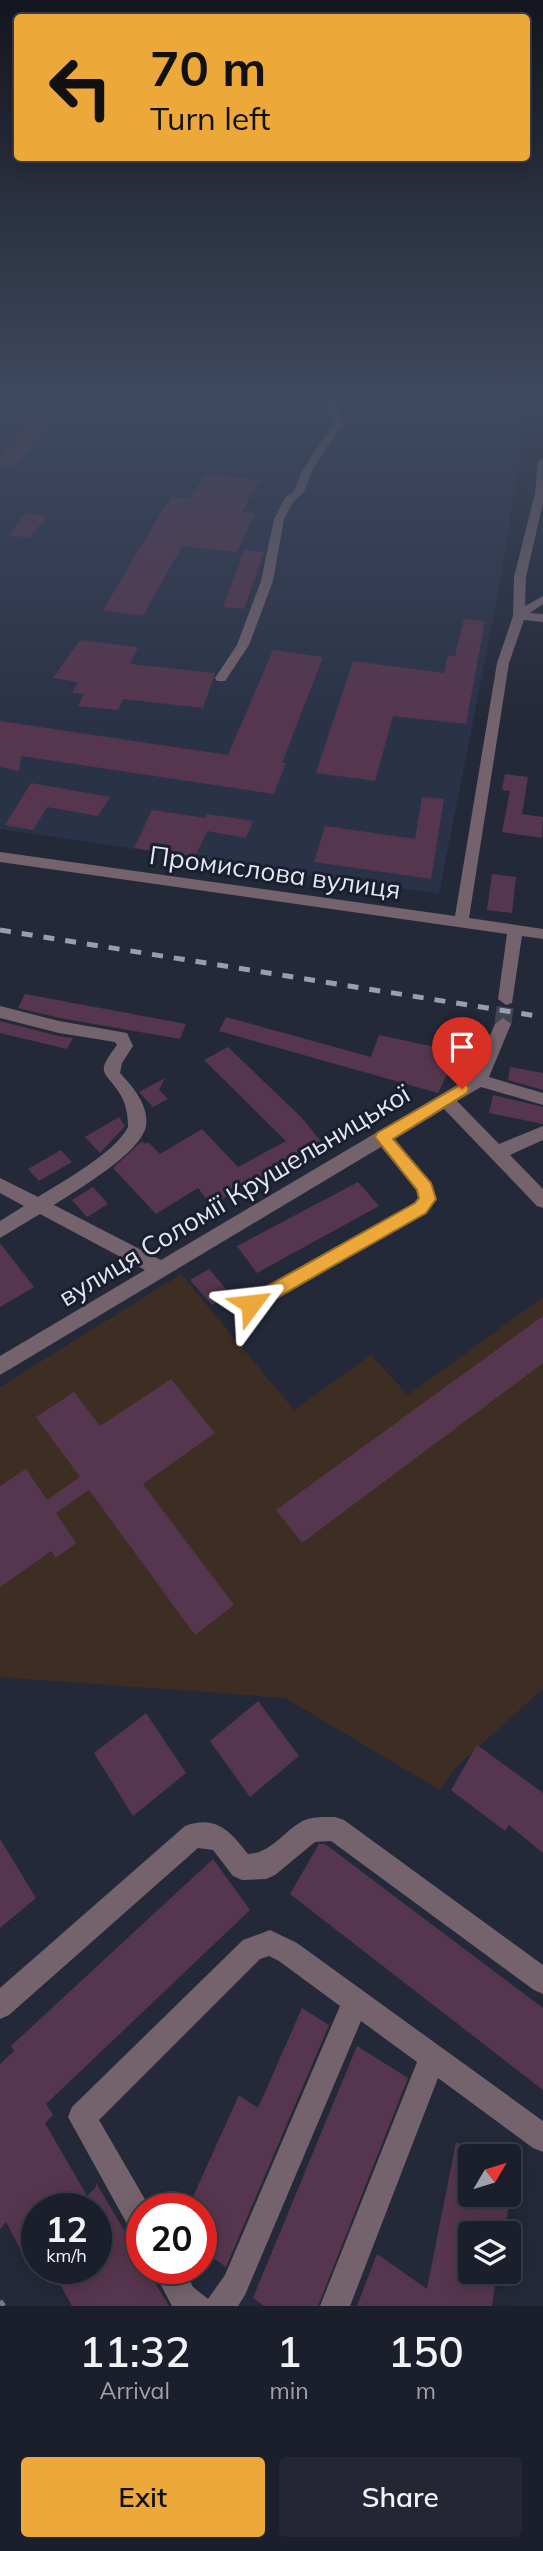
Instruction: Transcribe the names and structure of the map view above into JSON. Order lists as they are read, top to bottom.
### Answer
{
  "streets": {
    "street": ["Промислова вулиця", "вулиця Соломії Крушельницької"]
  },
  "north": "top right",
  "page": {
    "turn": ["70 m", "Turn left"],
    "speed": "12 km/h",
    "limit": "20",
    "eta": [
      "11:32",
      "Arrival",
      "1",
      "min",
      "150",
      "m"
    ],
    "buttons": ["Exit", "Share"]
  }
}
